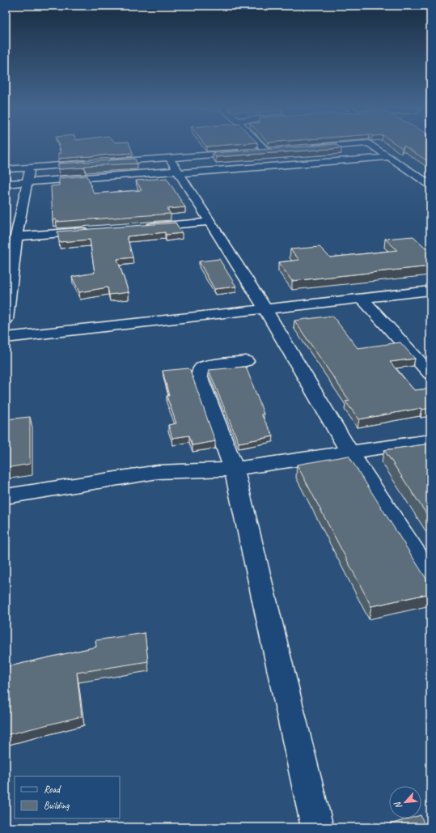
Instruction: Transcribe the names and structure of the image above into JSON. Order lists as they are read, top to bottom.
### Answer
{
  "legend": ["Road", "Building"],
  "north": "bottom left"
}
